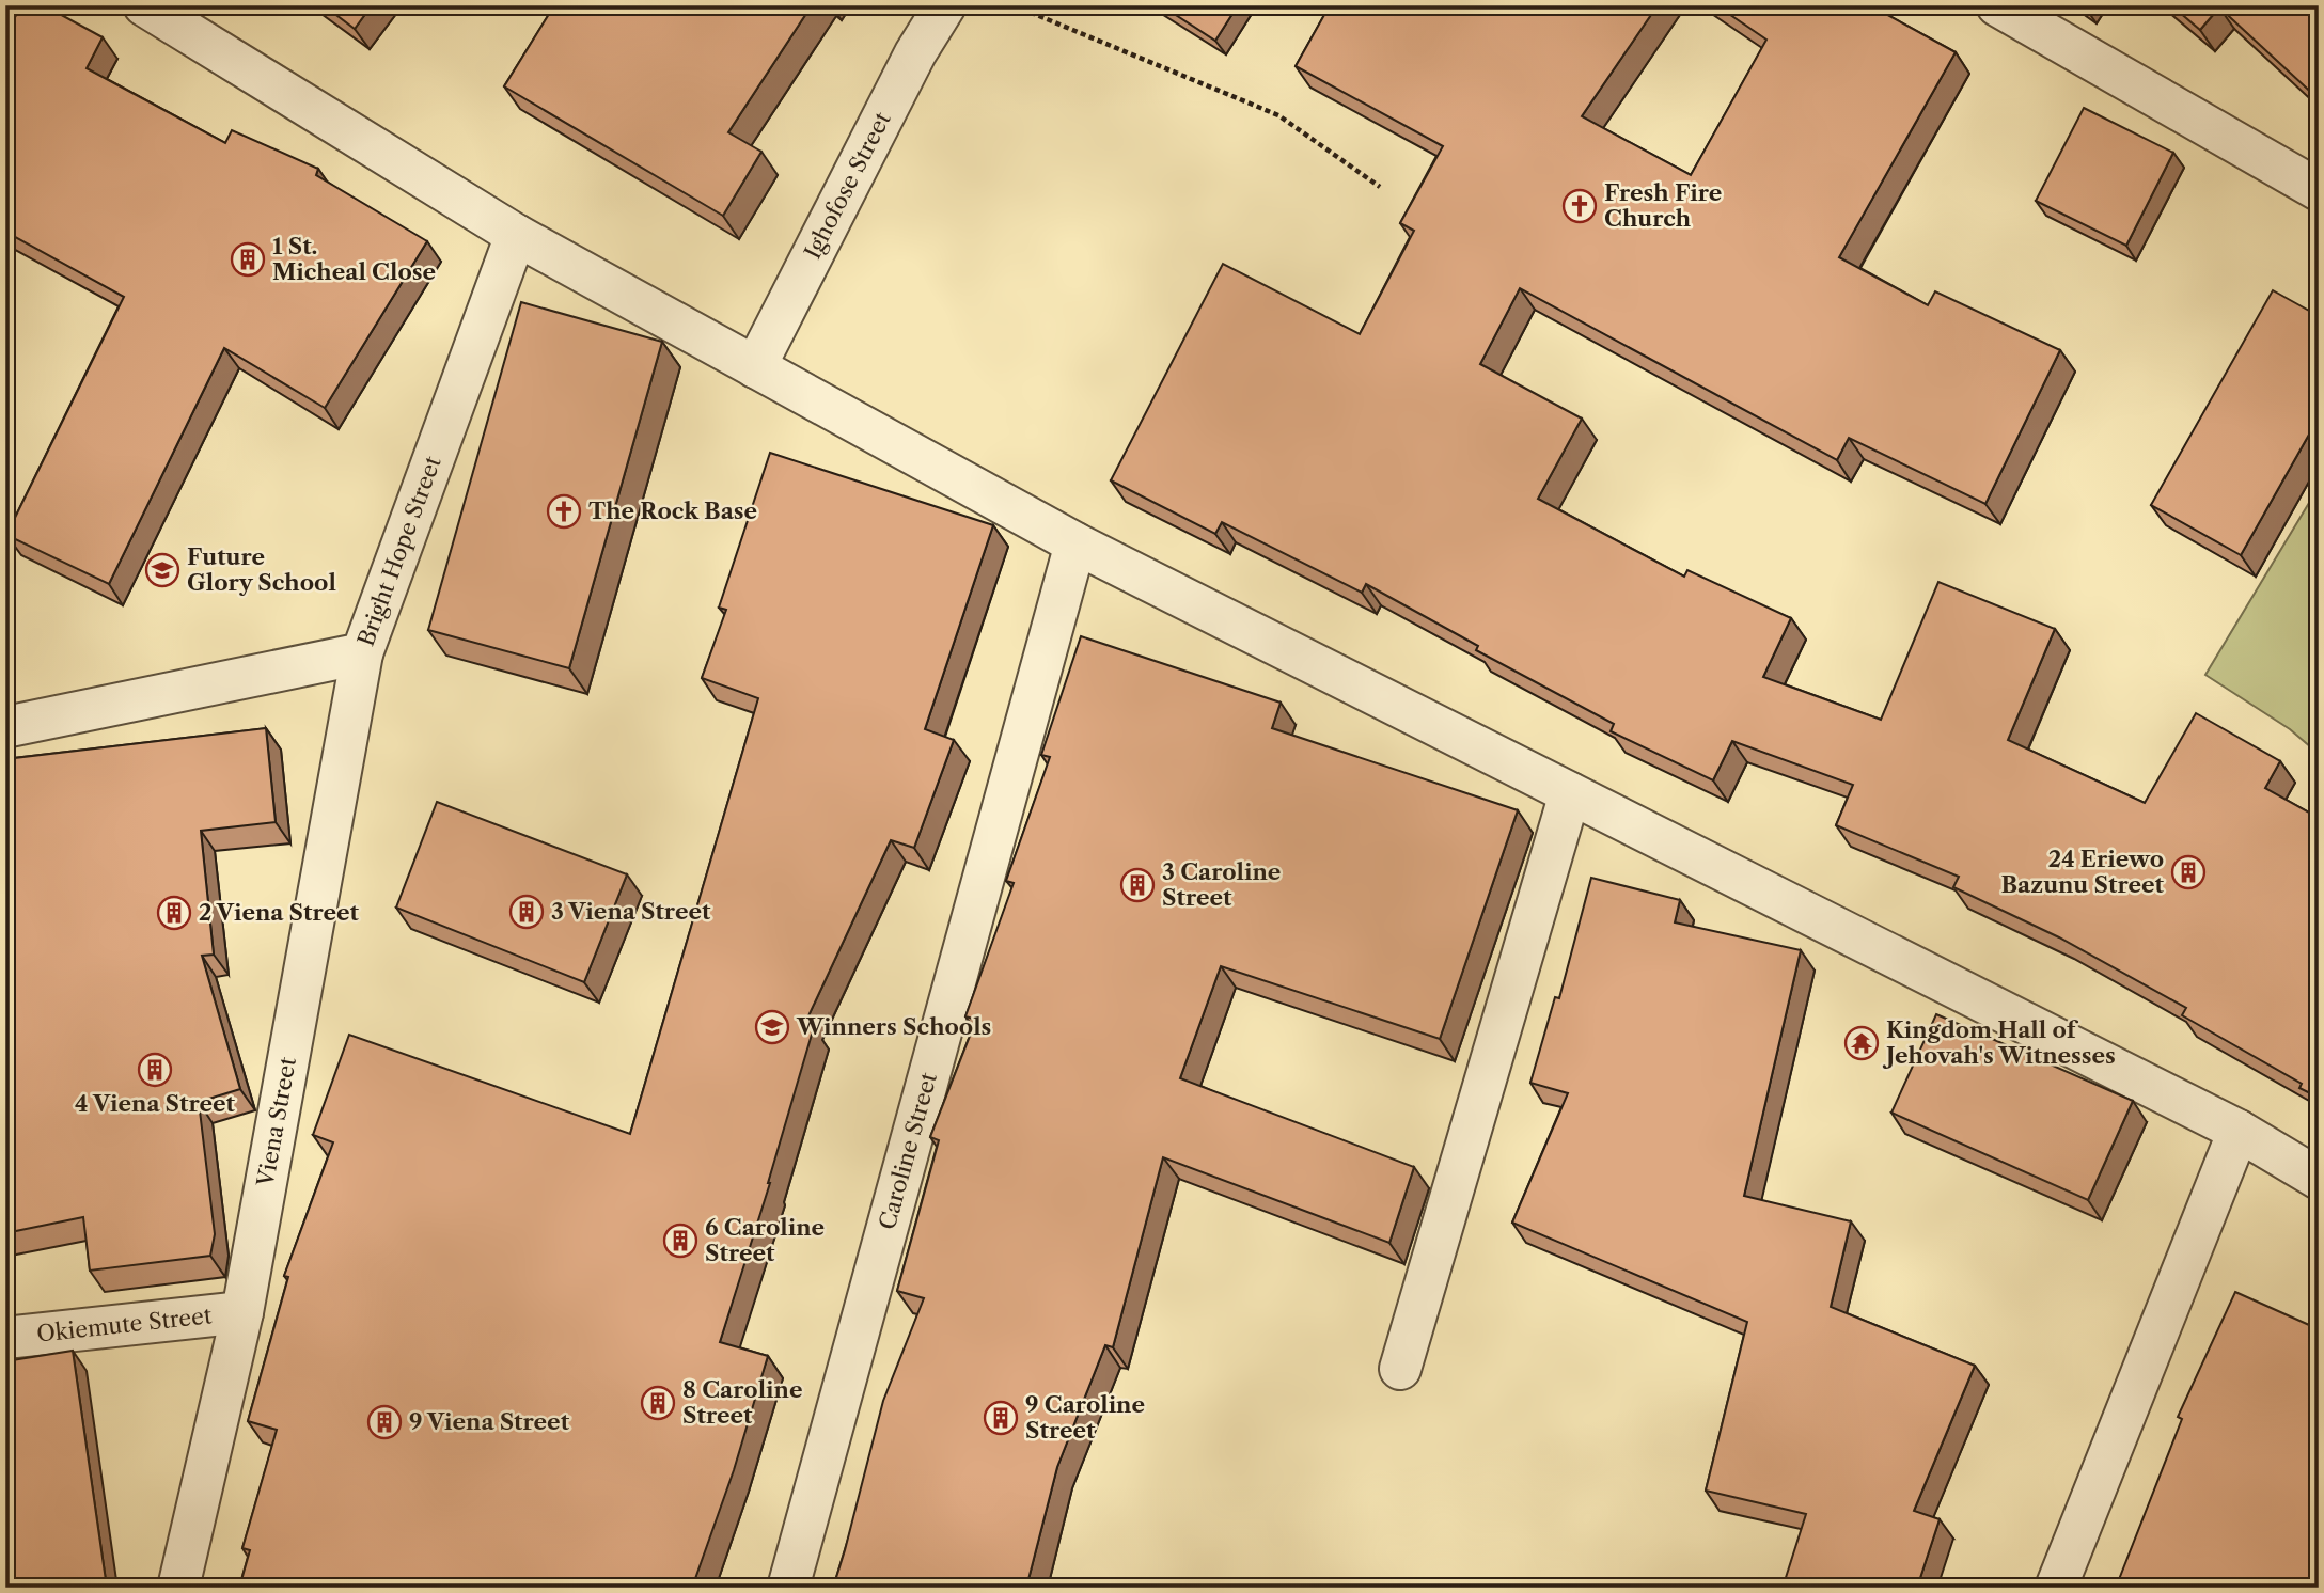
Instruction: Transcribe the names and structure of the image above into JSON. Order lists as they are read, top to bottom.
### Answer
{
  "streets": {
    "street": [
      "Ighofose Street",
      "Bright Hope Street",
      "Viena Street",
      "Caroline Street",
      "Okiemute Street"
    ]
  },
  "crossings": [
    ["Bright Hope Street", "Viena Street"],
    ["Viena Street", "Okiemute Street"]
  ],
  "places": {
    "church": ["Fresh Fire Church", "The Rock Base"],
    "building": [
      "1 St. Micheal Close",
      "24 Eriewo Bazunu Street",
      "3 Caroline Street",
      "3 Viena Street",
      "2 Viena Street",
      "4 Viena Street",
      "6 Caroline Street",
      "8 Caroline Street",
      "9 Caroline Street",
      "9 Viena Street"
    ],
    "school or university": ["Future Glory School", "Winners Schools"],
    "temple": ["Kingdom Hall of Jehovah's Witnesses"]
  }
}
